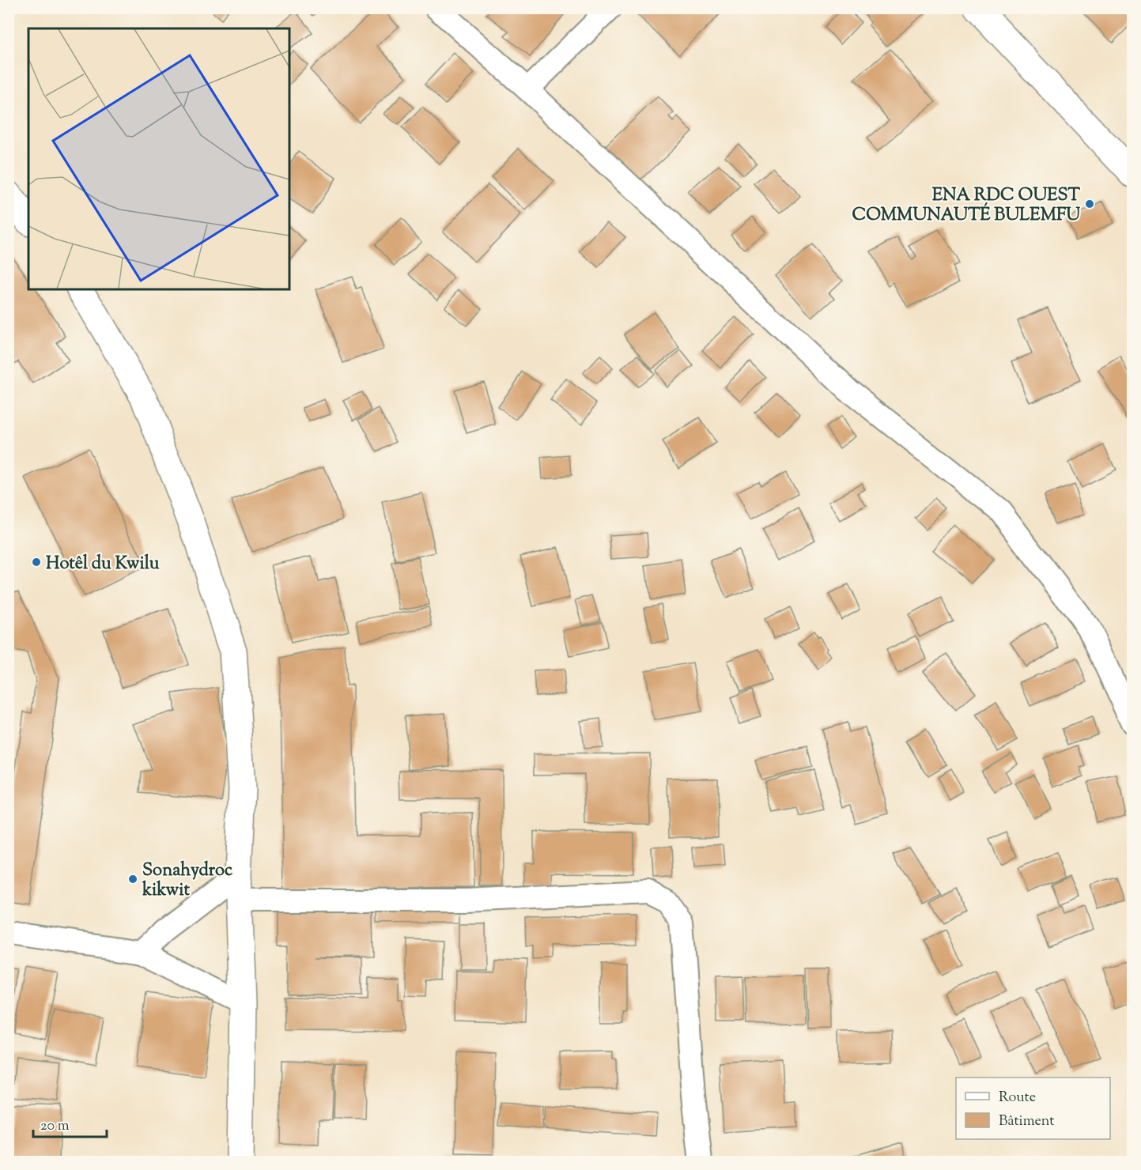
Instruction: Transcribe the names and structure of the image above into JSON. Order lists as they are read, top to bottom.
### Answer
{
  "places": ["ENA RDC OUEST COMMUNAUTÉ BULEMFU", "Hotêl du Kwilu", "Sonahydroc kikwit"],
  "legend": ["Route", "Bâtiment"],
  "scale_bar": "20 m"
}
